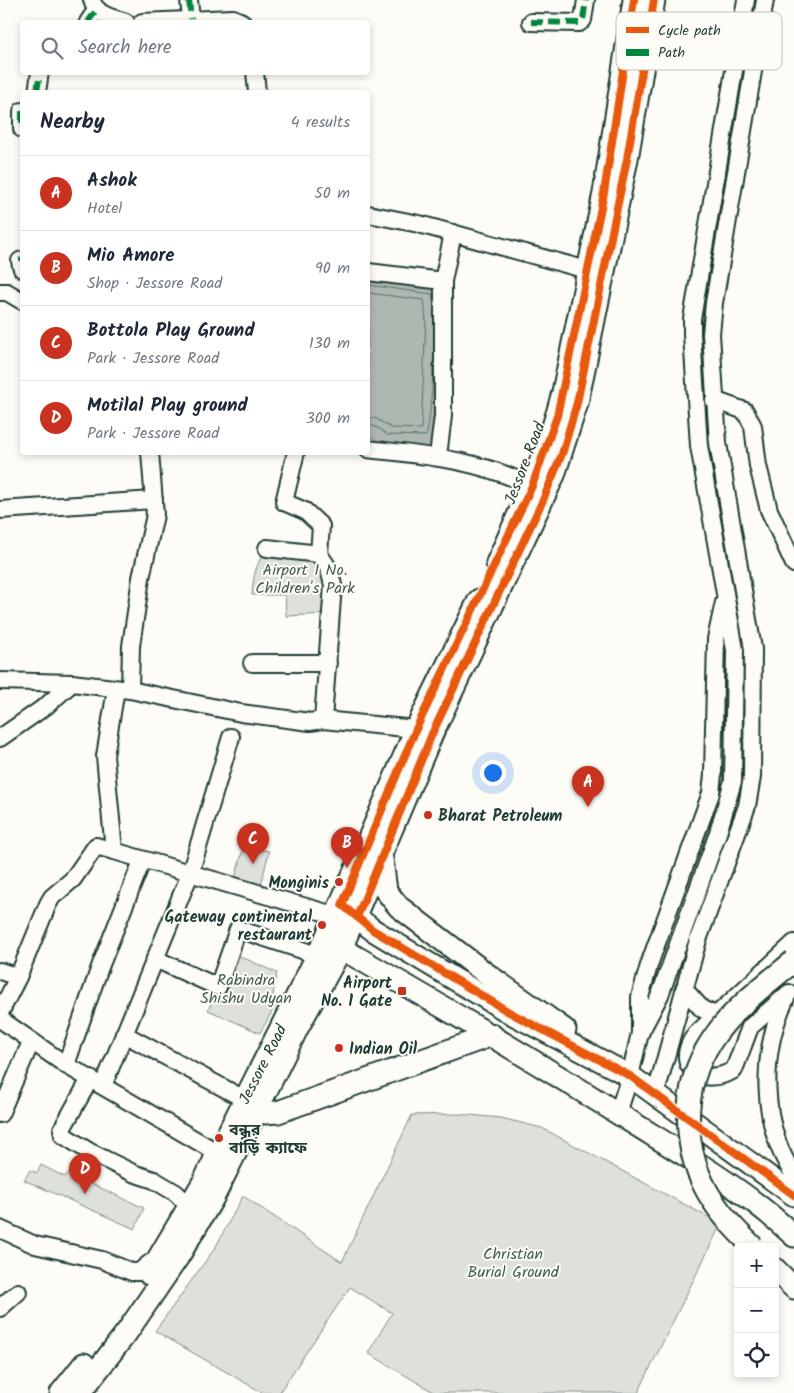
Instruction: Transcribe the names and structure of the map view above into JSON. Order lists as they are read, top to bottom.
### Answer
{
  "streets": {
    "main road": ["Jessore Road"]
  },
  "parks": ["Airport 1 No. Children's Park", "Rabindra Shishu Udyan", "Christian Burial Ground"],
  "places": {
    "other": [
      "Bharat Petroleum",
      "Monginis",
      "Gateway continental restaurant",
      "Indian Oil",
      "বন্ধুর বাড়ি ক্যাফে"
    ],
    "transit": ["Airport No. 1 Gate"]
  },
  "legend": ["Cycle path", "Path"],
  "page": {
    "search": "Search here",
    "heading": ["Nearby", "4 results"],
    "list": [
      {
        "mark": "A",
        "name": "Ashok",
        "note": "Hotel",
        "value": "50 m"
      },
      {
        "mark": "B",
        "name": "Mio Amore",
        "note": "Shop · Jessore Road",
        "value": "90 m"
      },
      {
        "mark": "C",
        "name": "Bottola Play Ground",
        "note": "Park · Jessore Road",
        "value": "130 m"
      },
      {
        "mark": "D",
        "name": "Motilal Play ground",
        "note": "Park · Jessore Road",
        "value": "300 m"
      }
    ],
    "pins": [
      "A",
      "C",
      "B",
      "D"
    ],
    "map_buttons": ["+", "−"]
  }
}
